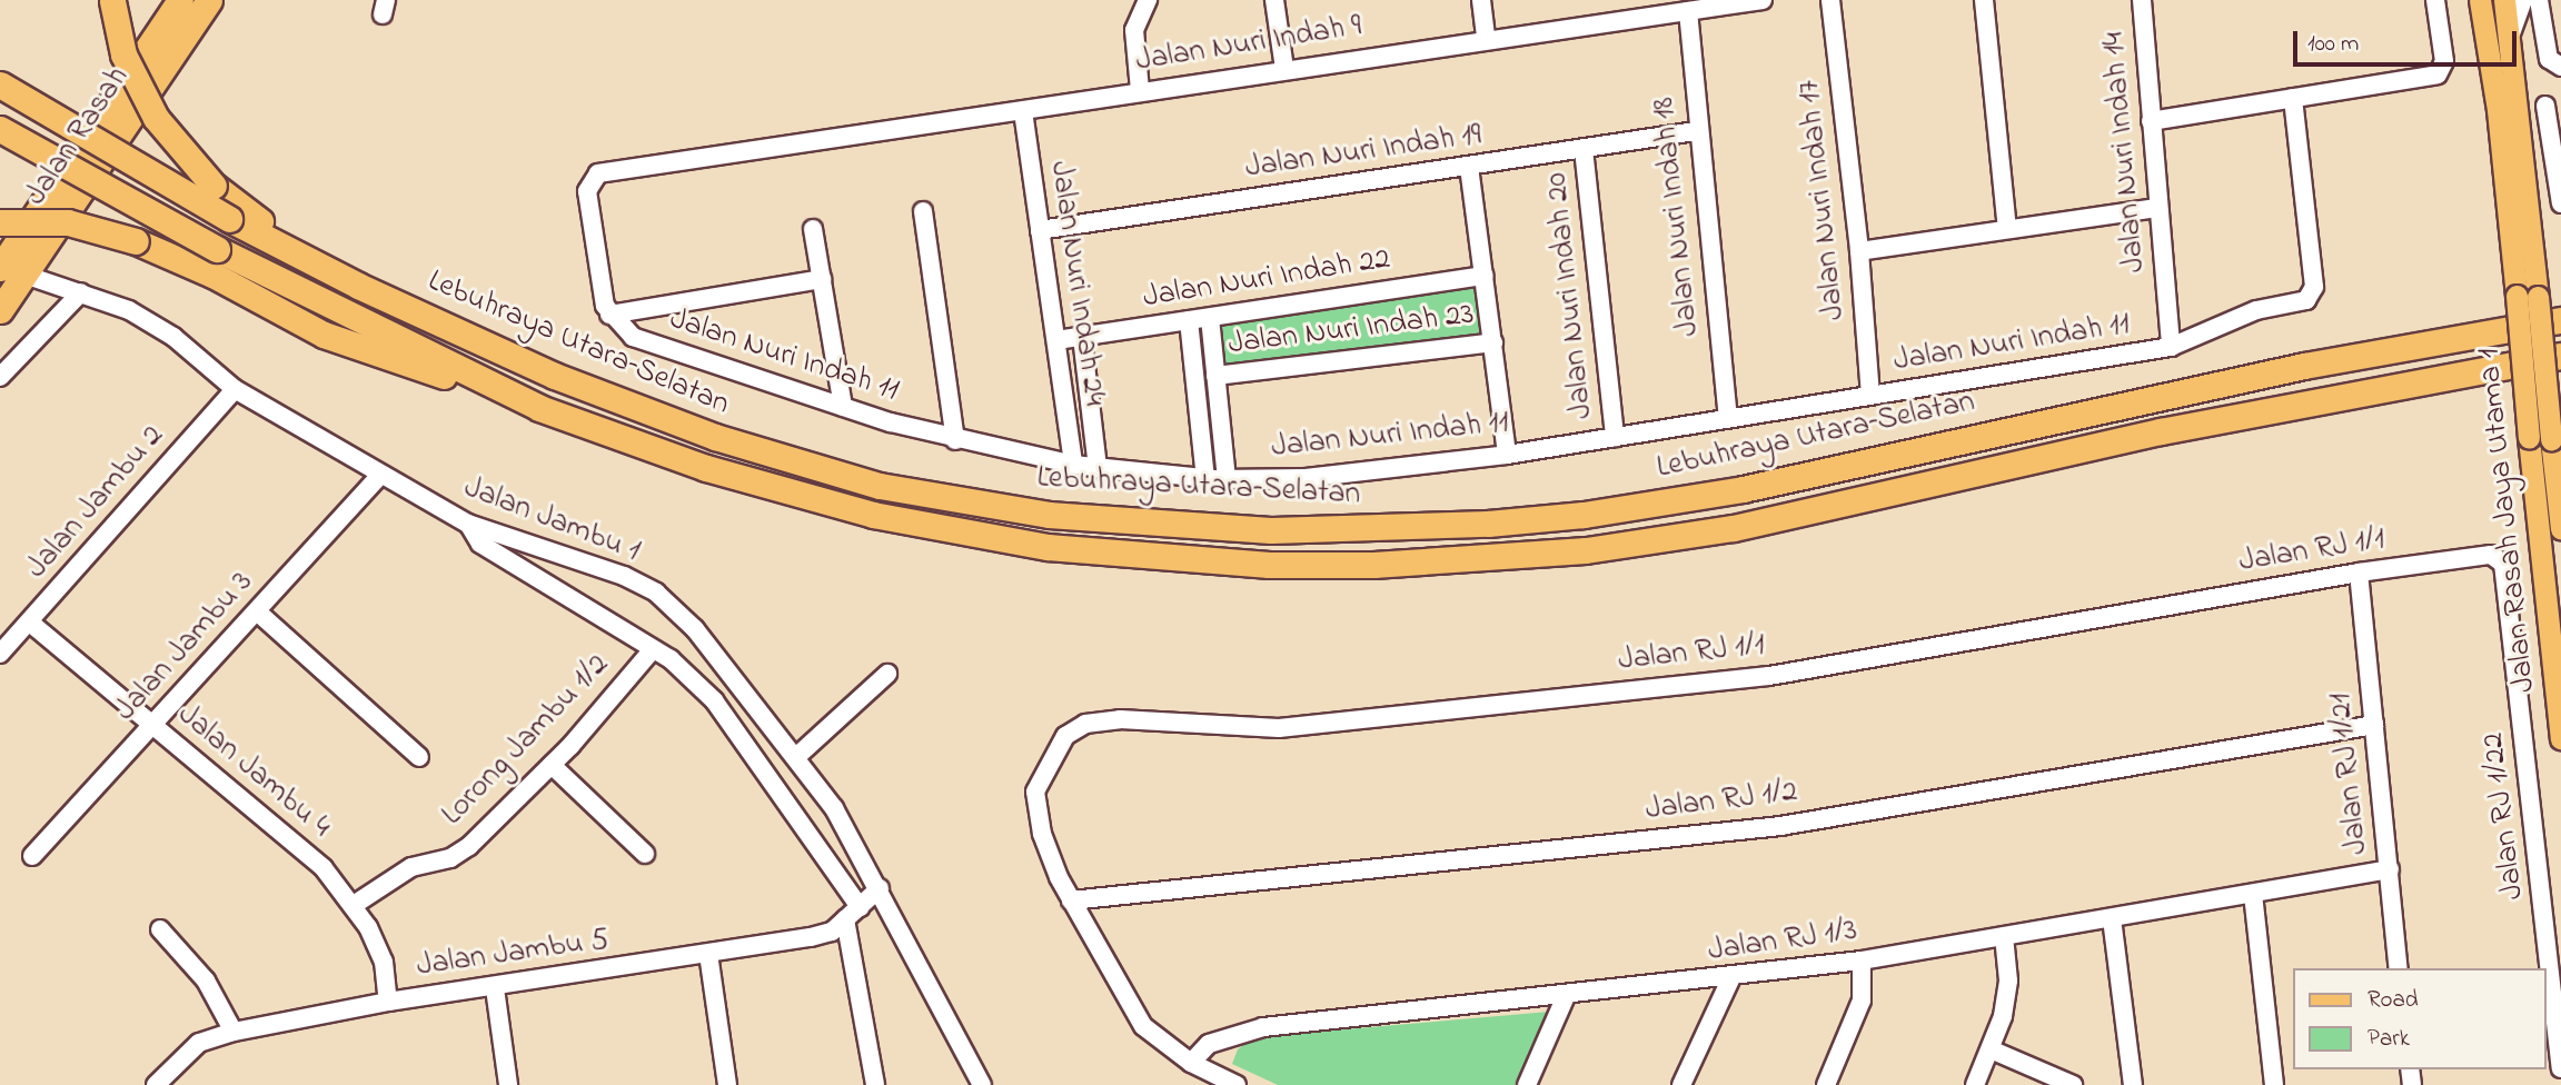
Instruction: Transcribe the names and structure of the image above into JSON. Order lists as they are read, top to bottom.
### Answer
{
  "streets": {
    "highway": ["Jalan Rasah", "Lebuhraya Utara–Selatan"],
    "main road": ["Jalan Rasah Jaya Utama 1"],
    "street": [
      "Jalan Nuri Indah 9",
      "Jalan Nuri Indah 19",
      "Jalan Nuri Indah 14",
      "Jalan Nuri Indah 17",
      "Jalan Nuri Indah 18",
      "Jalan Nuri Indah 22",
      "Jalan Nuri Indah 24",
      "Jalan Nuri Indah 20",
      "Jalan Nuri Indah 23",
      "Jalan Nuri Indah 11",
      "Jalan Jambu 2",
      "Jalan Jambu 1",
      "Jalan RJ 1/1",
      "Jalan Jambu 3",
      "Lorong Jambu 1/2",
      "Jalan Jambu 4",
      "Jalan RJ 1/21",
      "Jalan RJ 1/2",
      "Jalan RJ 1/22",
      "Jalan RJ 1/3",
      "Jalan Jambu 5"
    ]
  },
  "crossings": [
    ["Jalan Nuri Indah 9", "Jalan Nuri Indah 18"],
    ["Jalan Nuri Indah 9", "Jalan Nuri Indah 24"],
    ["Jalan Nuri Indah 9", "Jalan Nuri Indah 11"],
    ["Jalan Rasah", "Jalan Jambu 1"],
    ["Jalan Nuri Indah 19", "Jalan Nuri Indah 18"],
    ["Jalan Nuri Indah 19", "Jalan Nuri Indah 24"],
    ["Jalan Nuri Indah 19", "Jalan Nuri Indah 20"],
    ["Jalan Nuri Indah 14", "Jalan Nuri Indah 11"],
    ["Jalan Nuri Indah 17", "Jalan Nuri Indah 11"],
    ["Jalan Nuri Indah 18", "Jalan Nuri Indah 11"],
    ["Jalan Nuri Indah 22", "Jalan Nuri Indah 24"],
    ["Jalan Nuri Indah 24", "Jalan Nuri Indah 11"],
    ["Jalan Nuri Indah 20", "Jalan Nuri Indah 11"],
    ["Jalan Jambu 2", "Jalan Jambu 1"],
    ["Jalan Jambu 2", "Jalan Jambu 4"],
    ["Jalan Jambu 1", "Jalan Jambu 3"],
    ["Jalan Jambu 1", "Jalan Jambu 5"],
    ["Jalan RJ 1/1", "Jalan RJ 1/21"],
    ["Jalan RJ 1/1", "Jalan RJ 1/2"],
    ["Jalan RJ 1/1", "Jalan RJ 1/22"],
    ["Jalan RJ 1/1", "Jalan RJ 1/3"],
    ["Jalan Jambu 3", "Jalan Jambu 4"],
    ["Lorong Jambu 1/2", "Jalan Jambu 4"],
    ["Jalan Jambu 4", "Jalan Jambu 5"],
    ["Jalan RJ 1/21", "Jalan RJ 1/2"],
    ["Jalan RJ 1/21", "Jalan RJ 1/3"]
  ],
  "legend": ["Road", "Park"],
  "scale_bar": "100 m"
}
